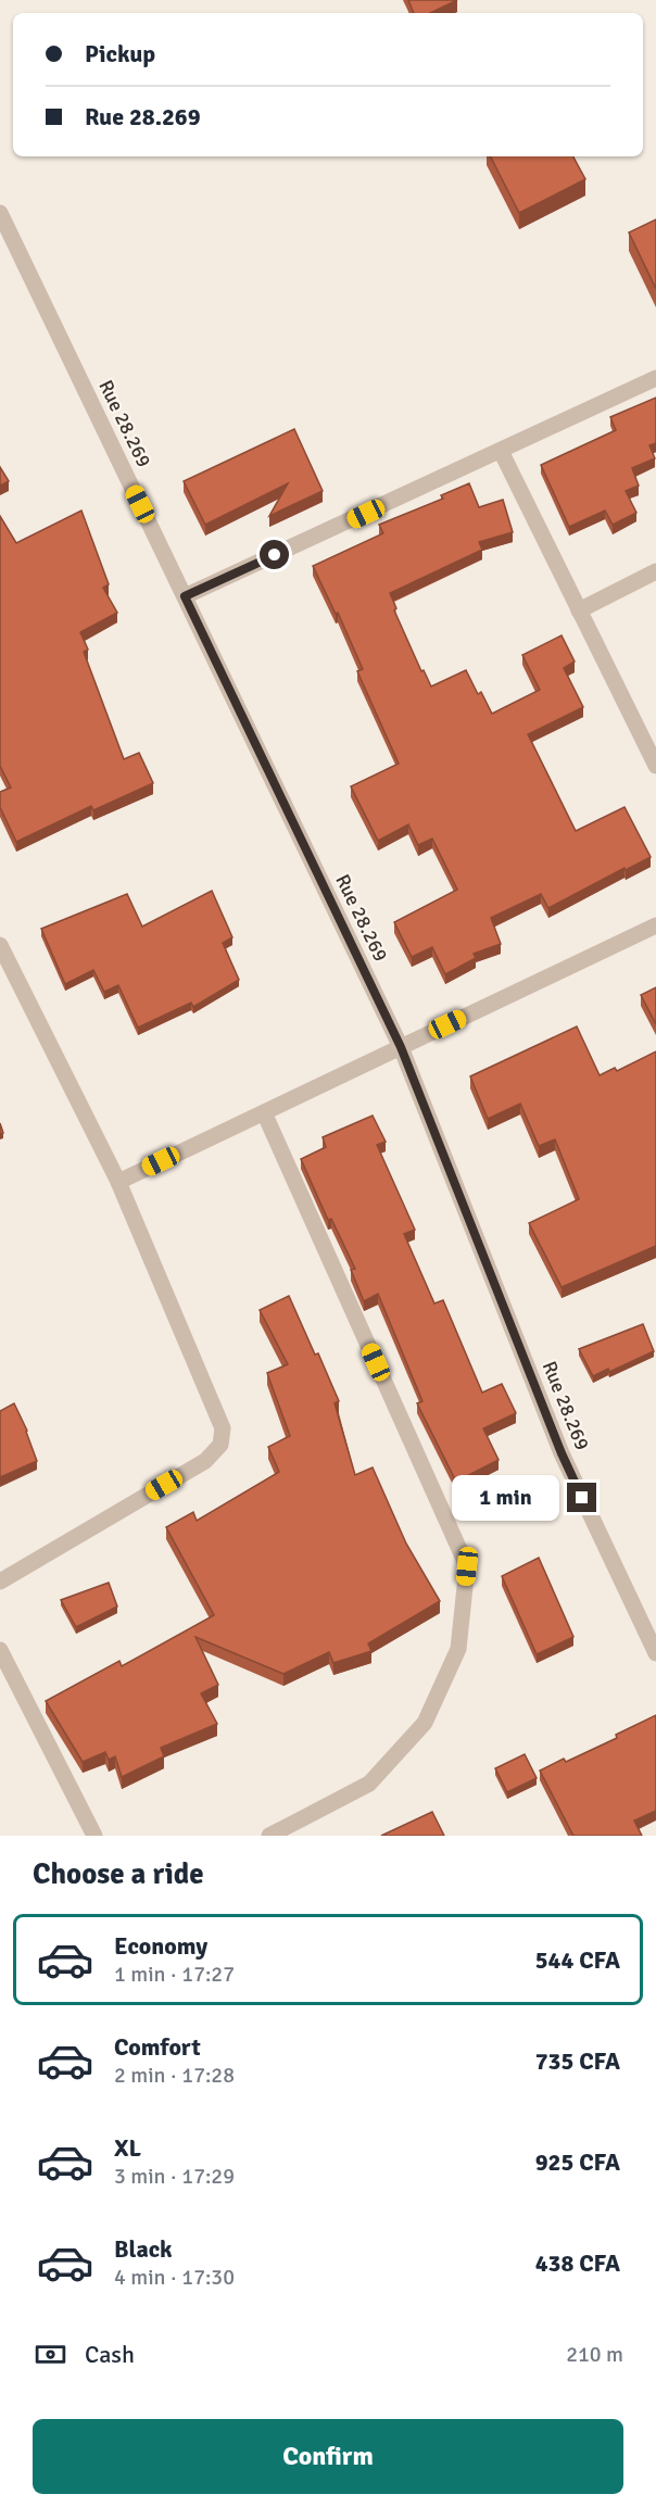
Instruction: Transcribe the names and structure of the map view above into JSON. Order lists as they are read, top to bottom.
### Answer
{
  "streets": {
    "street": ["Rue 28.269"]
  },
  "page": {
    "banner": ["Pickup", "Rue 28.269"],
    "bubble": "1 min",
    "heading": "Choose a ride",
    "list": [
      {
        "name": "Economy",
        "note": "1 min · 17:27",
        "value": "544 CFA"
      },
      {
        "name": "Comfort",
        "note": "2 min · 17:28",
        "value": "735 CFA"
      },
      {
        "name": "XL",
        "note": "3 min · 17:29",
        "value": "925 CFA"
      },
      {
        "name": "Black",
        "note": "4 min · 17:30",
        "value": "438 CFA"
      }
    ],
    "pay": ["Cash", "210 m"],
    "buttons": "Confirm"
  }
}
